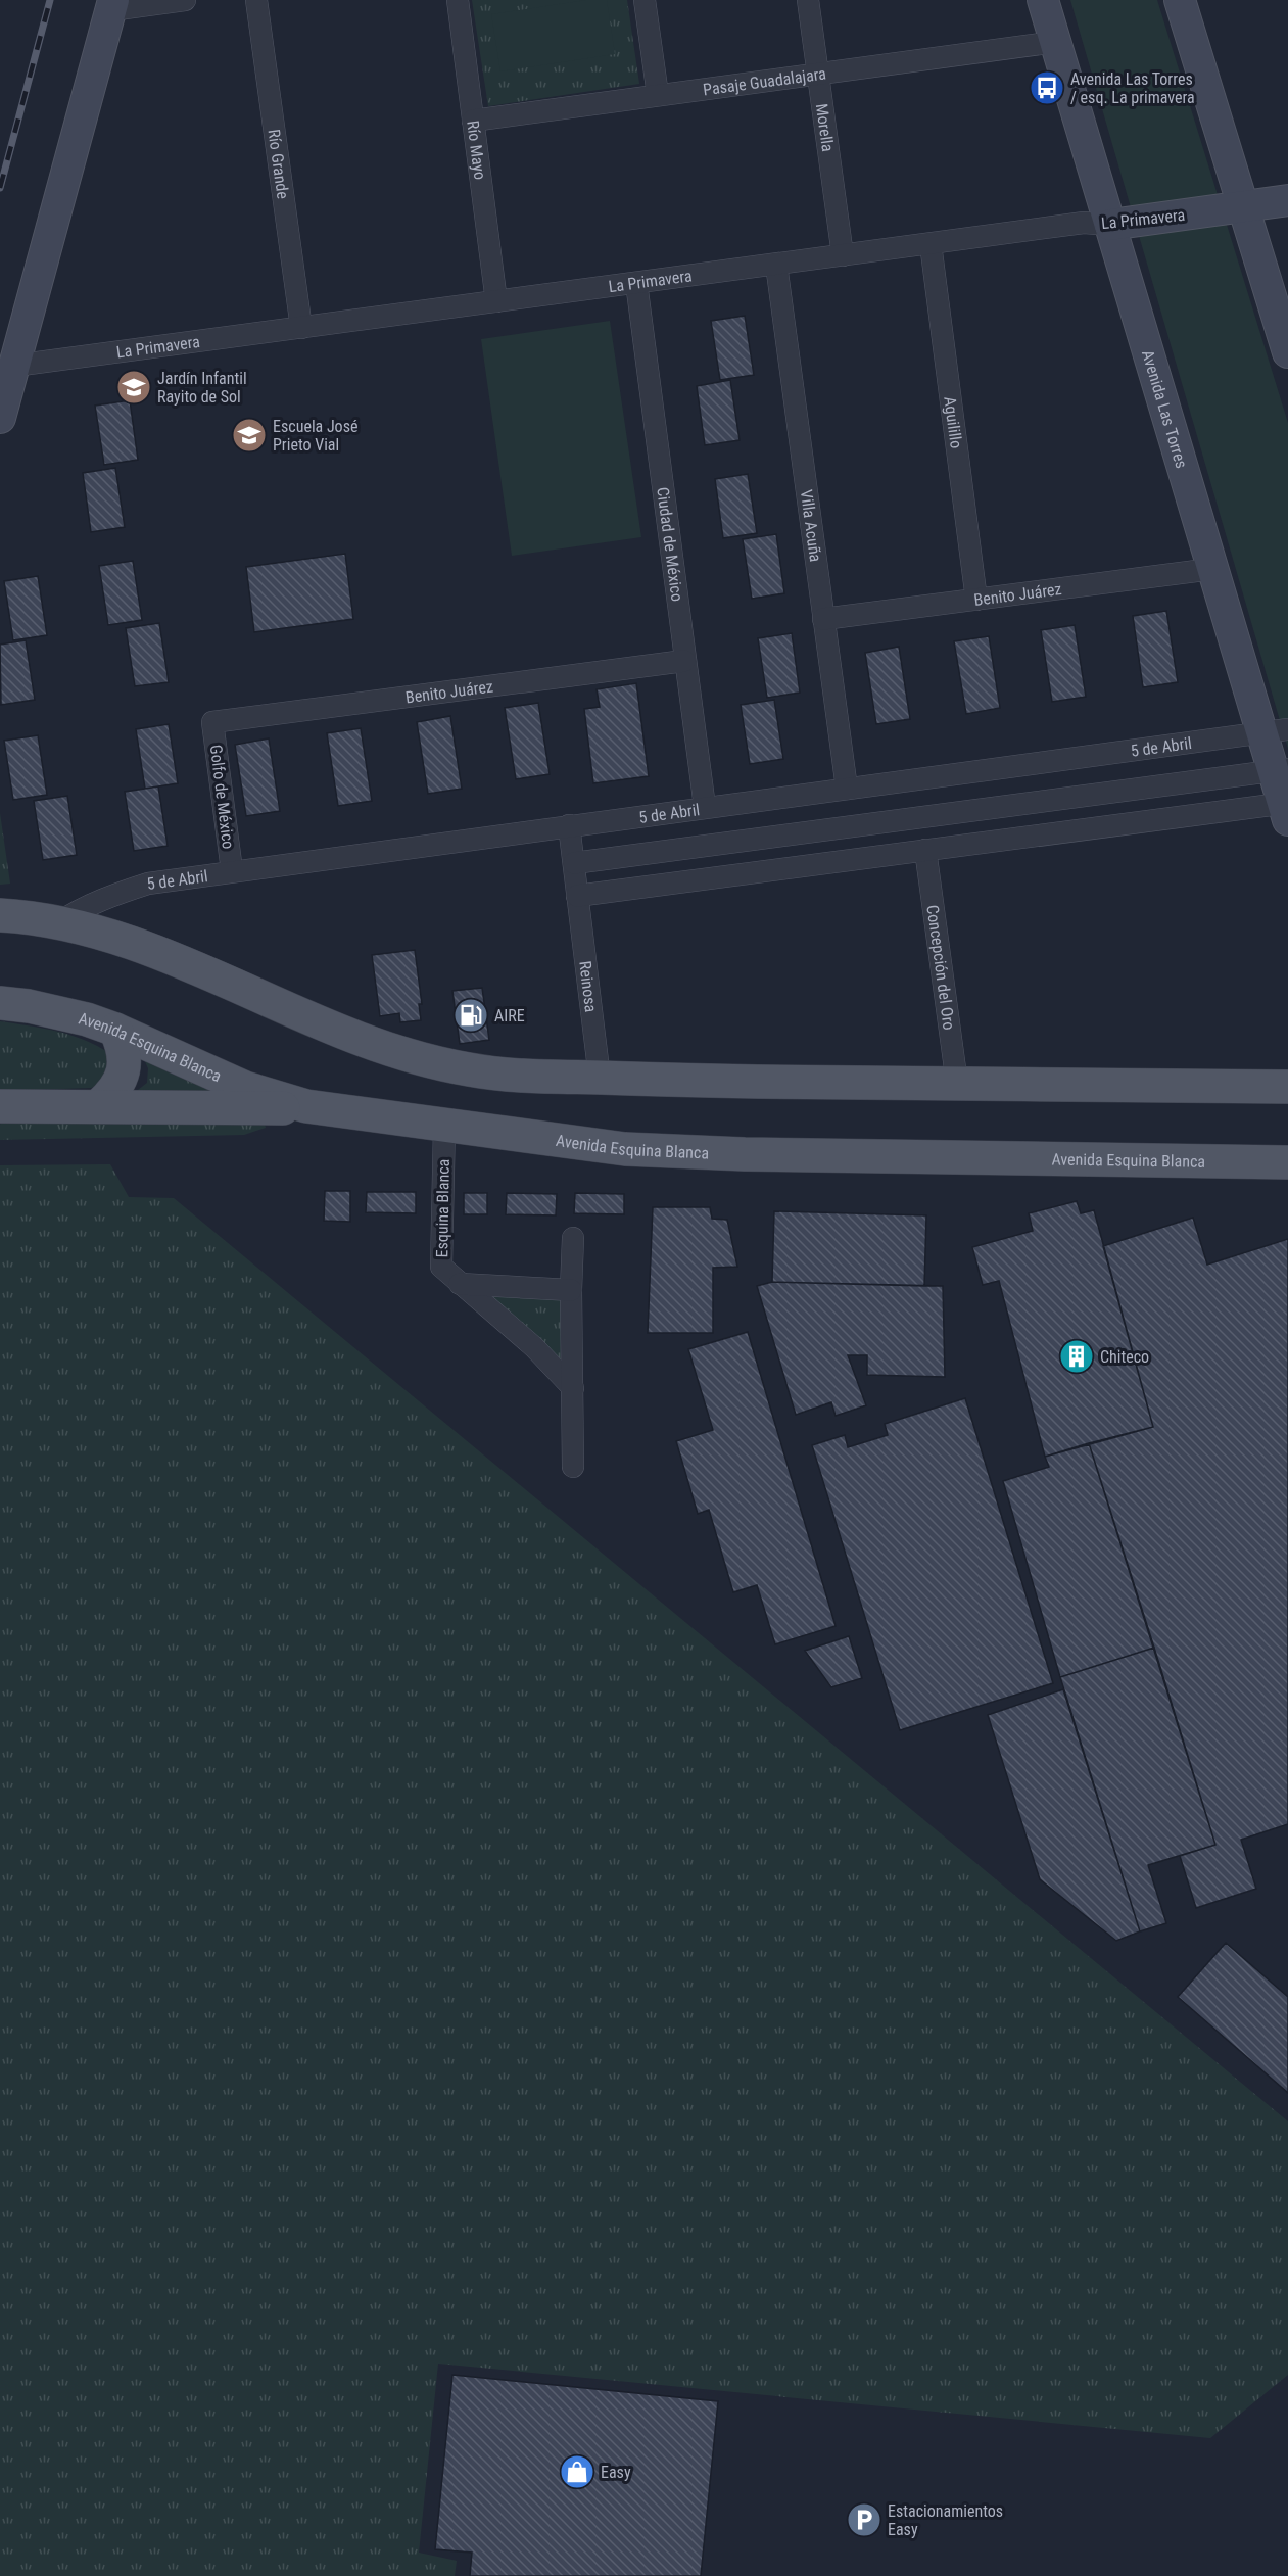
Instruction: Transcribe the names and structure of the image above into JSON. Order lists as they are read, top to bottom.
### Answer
{
  "streets": {
    "main road": ["Avenida Esquina Blanca"],
    "street": [
      "Pasaje Guadalajara",
      "Morella",
      "Río Mayo",
      "Río Grande",
      "La Primavera",
      "Avenida Las Torres",
      "Aguilillo",
      "Villa Acuña",
      "Ciudad de México",
      "Benito Juárez",
      "5 de Abril",
      "Golfo de México",
      "Concepción del Oro",
      "Reinosa",
      "Esquina Blanca"
    ]
  },
  "crossings": [
    ["Pasaje Guadalajara", "Morella"],
    ["Pasaje Guadalajara", "Río Mayo"],
    ["Pasaje Guadalajara", "Avenida Las Torres"],
    ["Morella", "La Primavera"],
    ["Río Mayo", "La Primavera"],
    ["Río Grande", "La Primavera"],
    ["La Primavera", "Avenida Las Torres"],
    ["La Primavera", "Aguilillo"],
    ["La Primavera", "Villa Acuña"],
    ["La Primavera", "Ciudad de México"],
    ["Avenida Las Torres", "Benito Juárez"],
    ["Avenida Las Torres", "5 de Abril"],
    ["Aguilillo", "Benito Juárez"],
    ["Villa Acuña", "Benito Juárez"],
    ["Villa Acuña", "5 de Abril"],
    ["Ciudad de México", "Benito Juárez"],
    ["Ciudad de México", "5 de Abril"],
    ["Benito Juárez", "Golfo de México"],
    ["5 de Abril", "Golfo de México"],
    ["5 de Abril", "Reinosa"],
    ["Avenida Esquina Blanca", "Esquina Blanca"]
  ],
  "places": {
    "bus stop": ["Avenida Las Torres / esq. La primavera"],
    "school or university": ["Jardín Infantil Rayito de Sol", "Escuela José Prieto Vial"],
    "fuel station": ["AIRE"],
    "building": ["Chiteco"],
    "shop": ["Easy"],
    "parking": ["Estacionamientos Easy"]
  }
}
